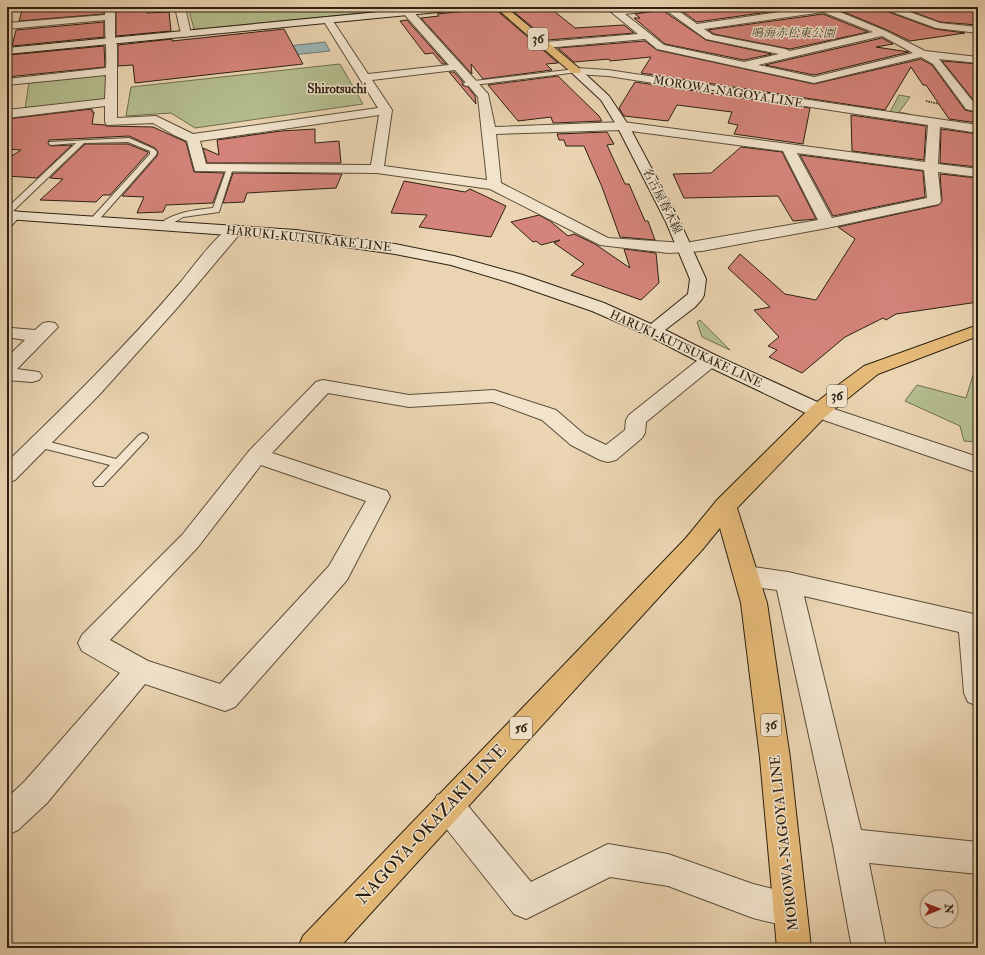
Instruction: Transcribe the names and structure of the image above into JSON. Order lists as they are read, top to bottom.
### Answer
{
  "streets": {
    "main road": [
      "36",
      "MOROWA-NAGOYA LINE",
      "56",
      "NAGOYA-OKAZAKI LINE"
    ],
    "street": ["名古屋春木線", "HARUKI-KUTSUKAKE LINE"]
  },
  "crossings": [
    ["36", "MOROWA-NAGOYA LINE"],
    ["36", "名古屋春木線"],
    ["36", "HARUKI-KUTSUKAKE LINE"],
    ["36", "NAGOYA-OKAZAKI LINE"],
    ["MOROWA-NAGOYA LINE", "名古屋春木線"],
    ["MOROWA-NAGOYA LINE", "NAGOYA-OKAZAKI LINE"],
    ["名古屋春木線", "HARUKI-KUTSUKAKE LINE"]
  ],
  "districts": ["Shirotsuchi"],
  "parks": ["鳴海赤松東公園"],
  "north": "right"
}
